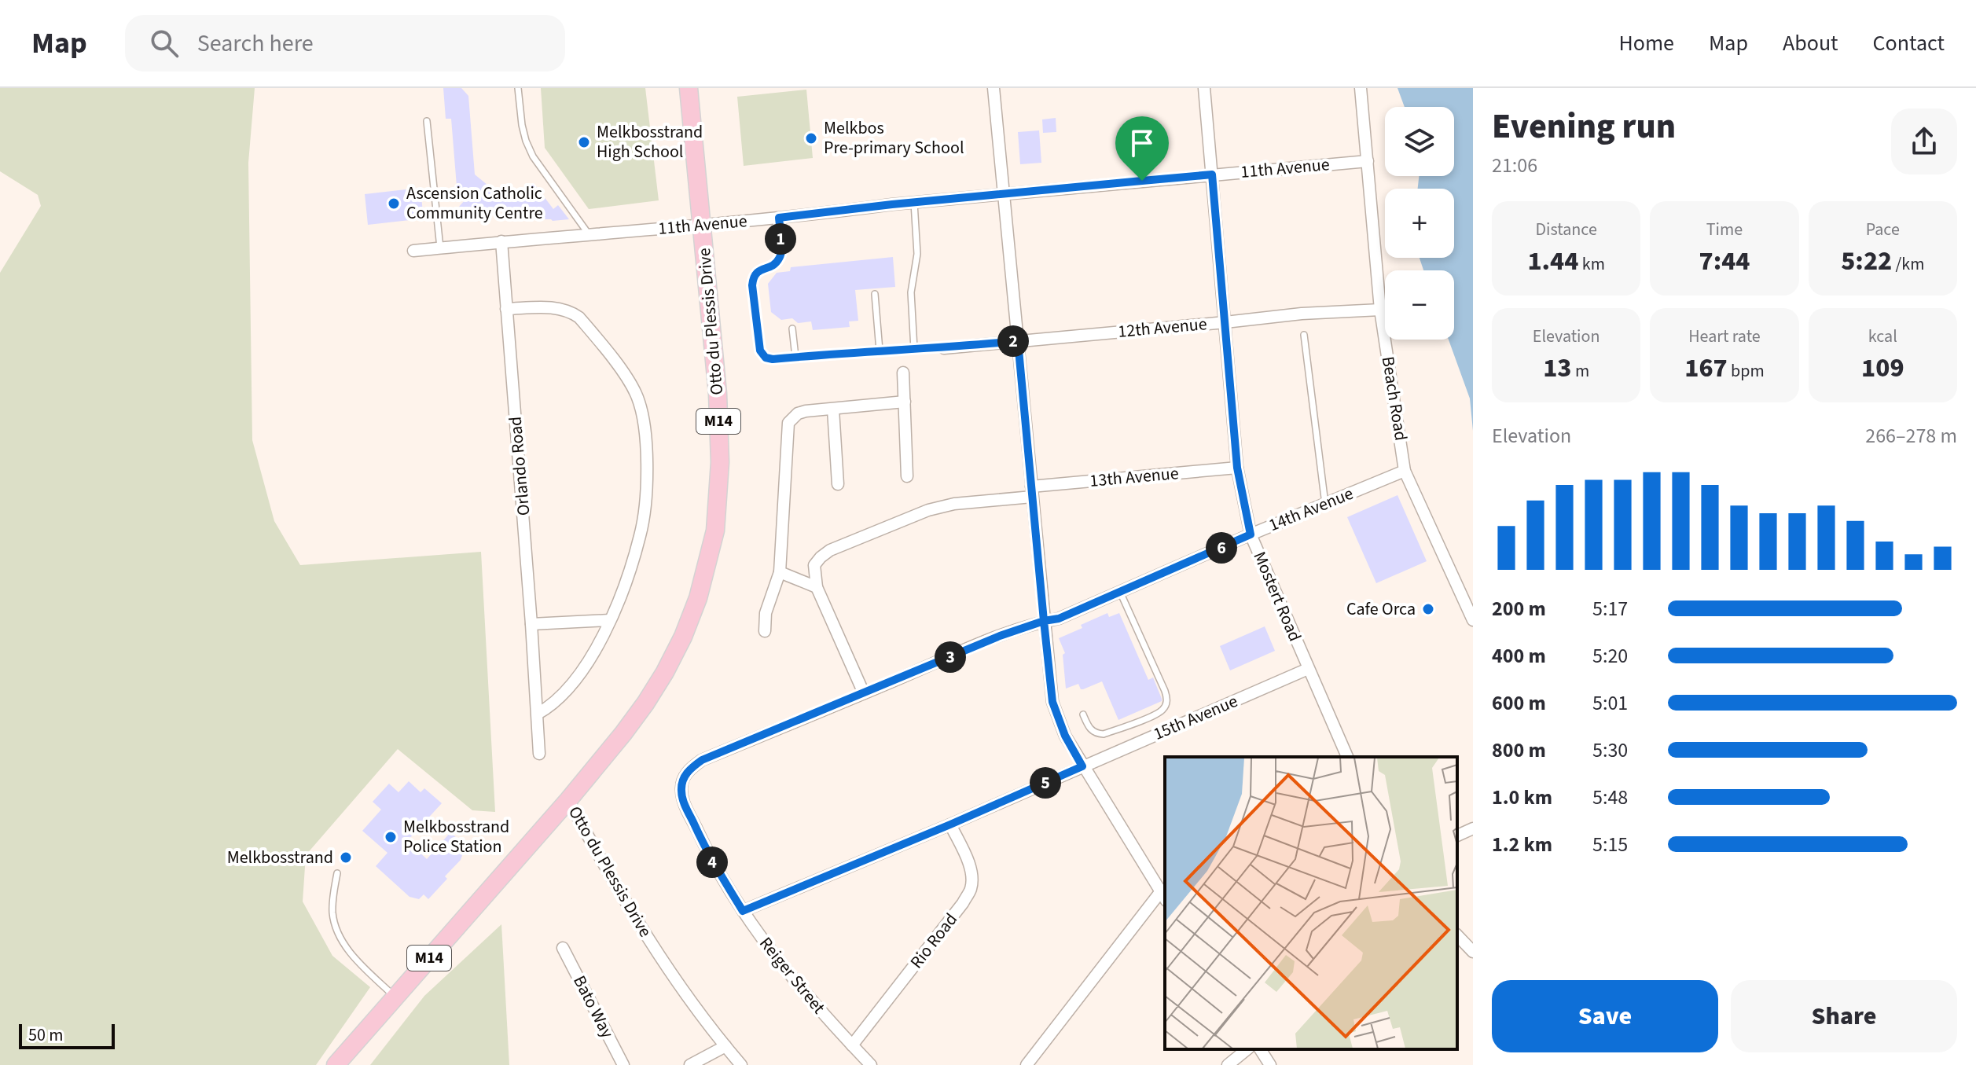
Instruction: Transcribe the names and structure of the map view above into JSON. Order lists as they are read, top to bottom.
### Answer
{
  "streets": {
    "main road": ["Otto du Plessis Drive", "M14"],
    "street": [
      "11th Avenue",
      "12th Avenue",
      "Beach Road",
      "Orlando Road",
      "13th Avenue",
      "14th Avenue",
      "Mostert Road",
      "15th Avenue",
      "Rio Road",
      "Reiger Street",
      "Bato Way"
    ]
  },
  "crossings": [
    ["11th Avenue", "Otto du Plessis Drive"],
    ["11th Avenue", "Beach Road"],
    ["11th Avenue", "Orlando Road"],
    ["11th Avenue", "Mostert Road"],
    ["Otto du Plessis Drive", "M14"],
    ["12th Avenue", "Beach Road"],
    ["12th Avenue", "Mostert Road"],
    ["Beach Road", "14th Avenue"],
    ["13th Avenue", "Mostert Road"],
    ["14th Avenue", "Mostert Road"],
    ["14th Avenue", "Reiger Street"],
    ["Mostert Road", "15th Avenue"],
    ["15th Avenue", "Rio Road"],
    ["15th Avenue", "Reiger Street"],
    ["Rio Road", "Reiger Street"]
  ],
  "places": [
    "Melkbos Pre-primary School",
    "Melkbosstrand High School",
    "Ascension Catholic Community Centre",
    "Cafe Orca",
    "Melkbosstrand Police Station",
    "Melkbosstrand"
  ],
  "scale_bar": "50 m",
  "page": {
    "header": "Map",
    "search": "Search here",
    "nav": [
      "Home",
      "Map",
      "About",
      "Contact"
    ],
    "heading": ["Evening run", "21:06"],
    "map_buttons": ["+", "−"],
    "stats": [
      ["Distance", "1.44 km"],
      ["Time", "7:44"],
      ["Pace", "5:22 /km"],
      ["Elevation", "13 m"],
      ["Heart rate", "167 bpm"],
      ["kcal", "109"]
    ],
    "pins": [
      "1",
      "2",
      "6",
      "3",
      "5",
      "4"
    ],
    "chart": ["Elevation", "266–278 m"],
    "list": [
      {
        "name": "200 m",
        "note": "5:17"
      },
      {
        "name": "400 m",
        "note": "5:20"
      },
      {
        "name": "600 m",
        "note": "5:01"
      },
      {
        "name": "800 m",
        "note": "5:30"
      },
      {
        "name": "1.0 km",
        "note": "5:48"
      },
      {
        "name": "1.2 km",
        "note": "5:15"
      }
    ],
    "buttons": ["Save", "Share"],
    "scale": "50 m"
  }
}
